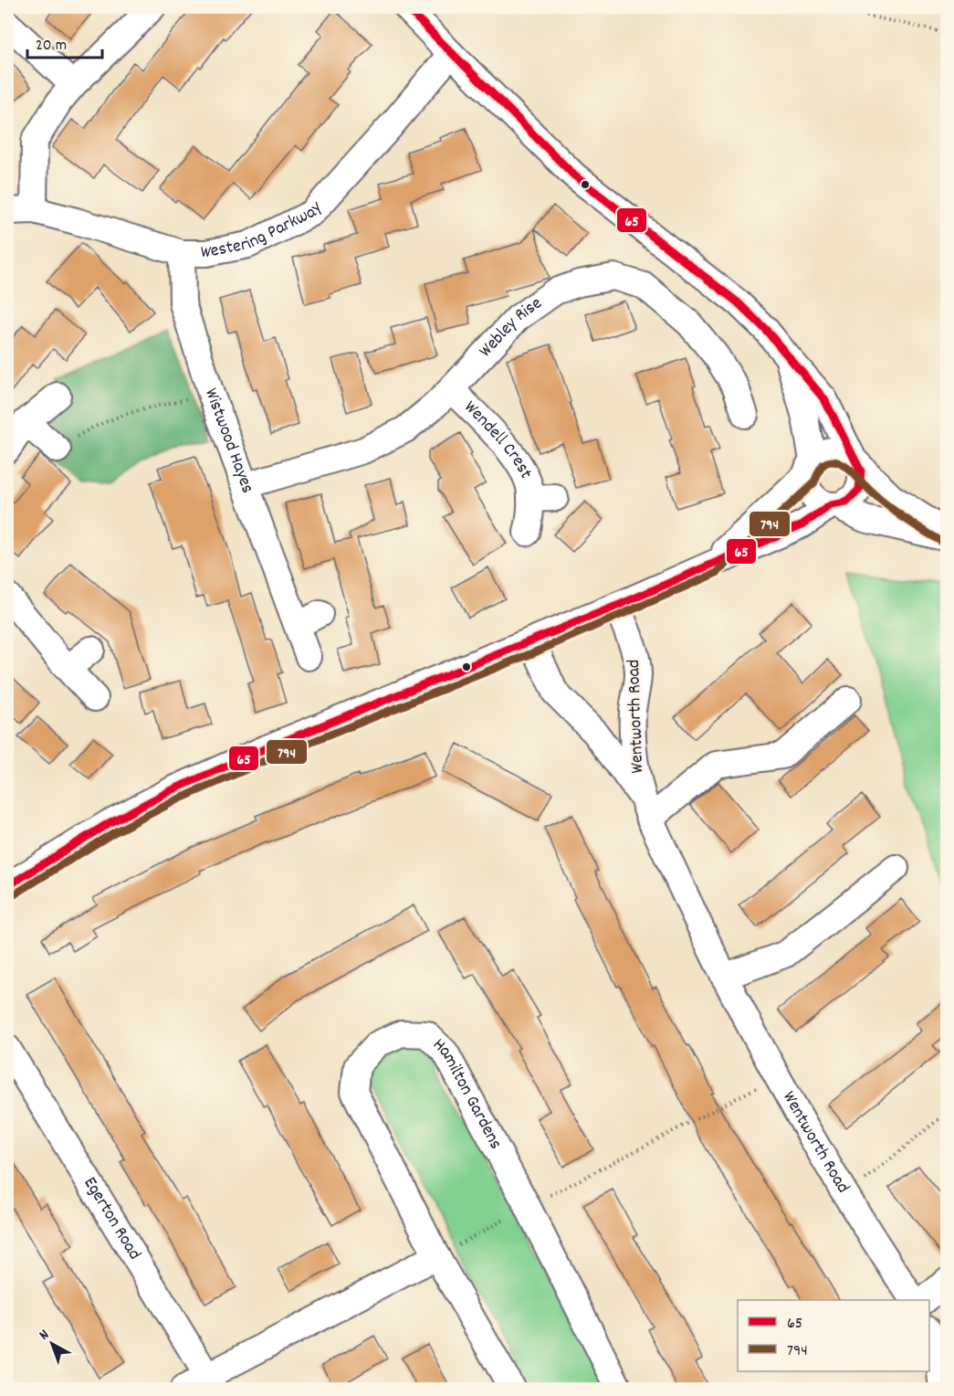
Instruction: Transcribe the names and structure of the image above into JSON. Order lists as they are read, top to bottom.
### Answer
{
  "streets": {
    "street": [
      "Westering Parkway",
      "Webley Rise",
      "Wistwood Hayes",
      "Wendell Crest",
      "Wentworth Road",
      "Hamilton Gardens",
      "Egerton Road"
    ]
  },
  "crossings": [
    ["Westering Parkway", "Wistwood Hayes"],
    ["Webley Rise", "Wistwood Hayes"],
    ["Webley Rise", "Wendell Crest"]
  ],
  "lines": ["transit line 65", "transit line 794"],
  "legend": ["65", "794"],
  "scale_bar": "20 m",
  "north": "top left"
}
